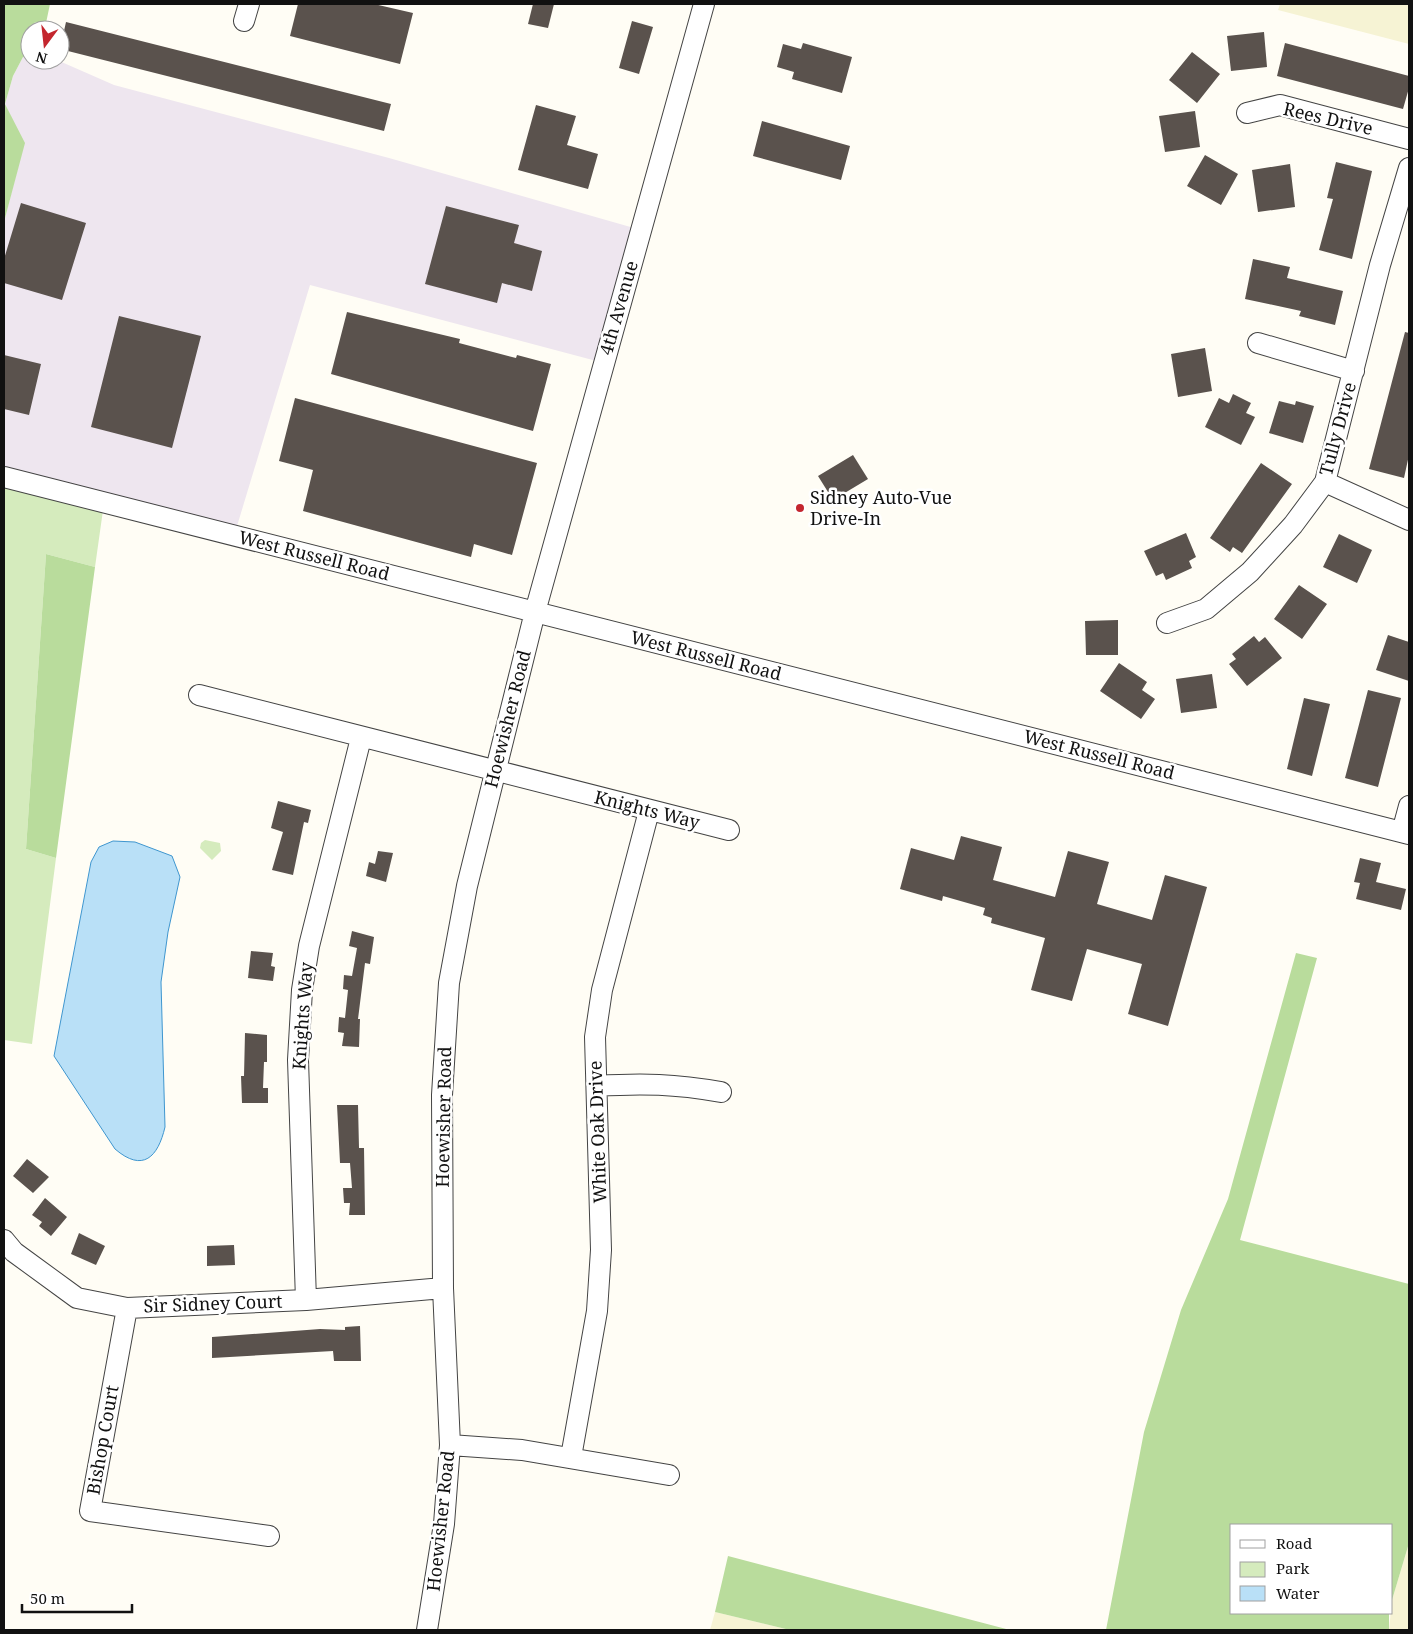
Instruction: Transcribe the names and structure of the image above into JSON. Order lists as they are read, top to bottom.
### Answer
{
  "streets": {
    "street": [
      "Rees Drive",
      "4th Avenue",
      "Tully Drive",
      "West Russell Road",
      "Hoewisher Road",
      "Knights Way",
      "White Oak Drive",
      "Sir Sidney Court",
      "Bishop Court"
    ]
  },
  "crossings": [
    ["4th Avenue", "West Russell Road"],
    ["4th Avenue", "Hoewisher Road"],
    ["West Russell Road", "Hoewisher Road"],
    ["Hoewisher Road", "Knights Way"],
    ["Hoewisher Road", "Sir Sidney Court"],
    ["Knights Way", "White Oak Drive"],
    ["Knights Way", "Sir Sidney Court"],
    ["Sir Sidney Court", "Bishop Court"]
  ],
  "places": ["Sidney Auto-Vue Drive-In"],
  "legend": ["Road", "Park", "Water"],
  "scale_bar": "50 m",
  "north": "bottom"
}
